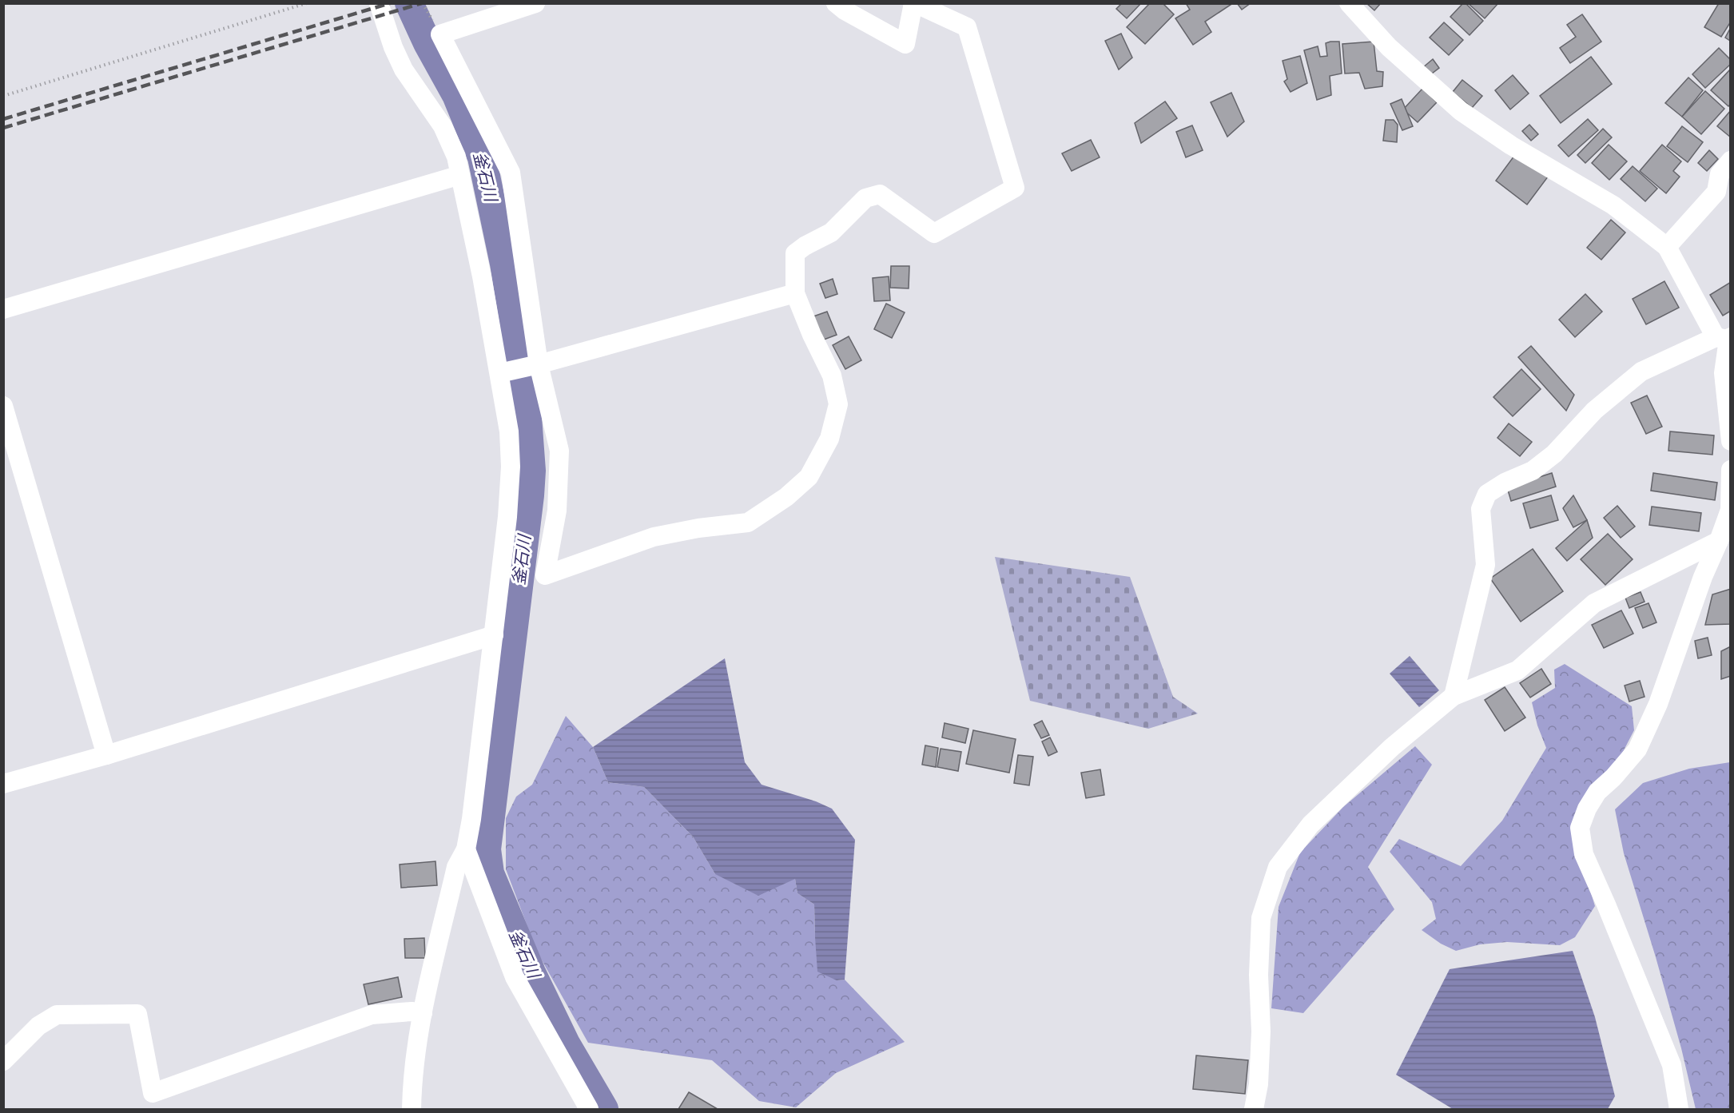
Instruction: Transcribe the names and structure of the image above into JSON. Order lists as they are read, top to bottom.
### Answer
{
  "water": ["釜石川"]
}
